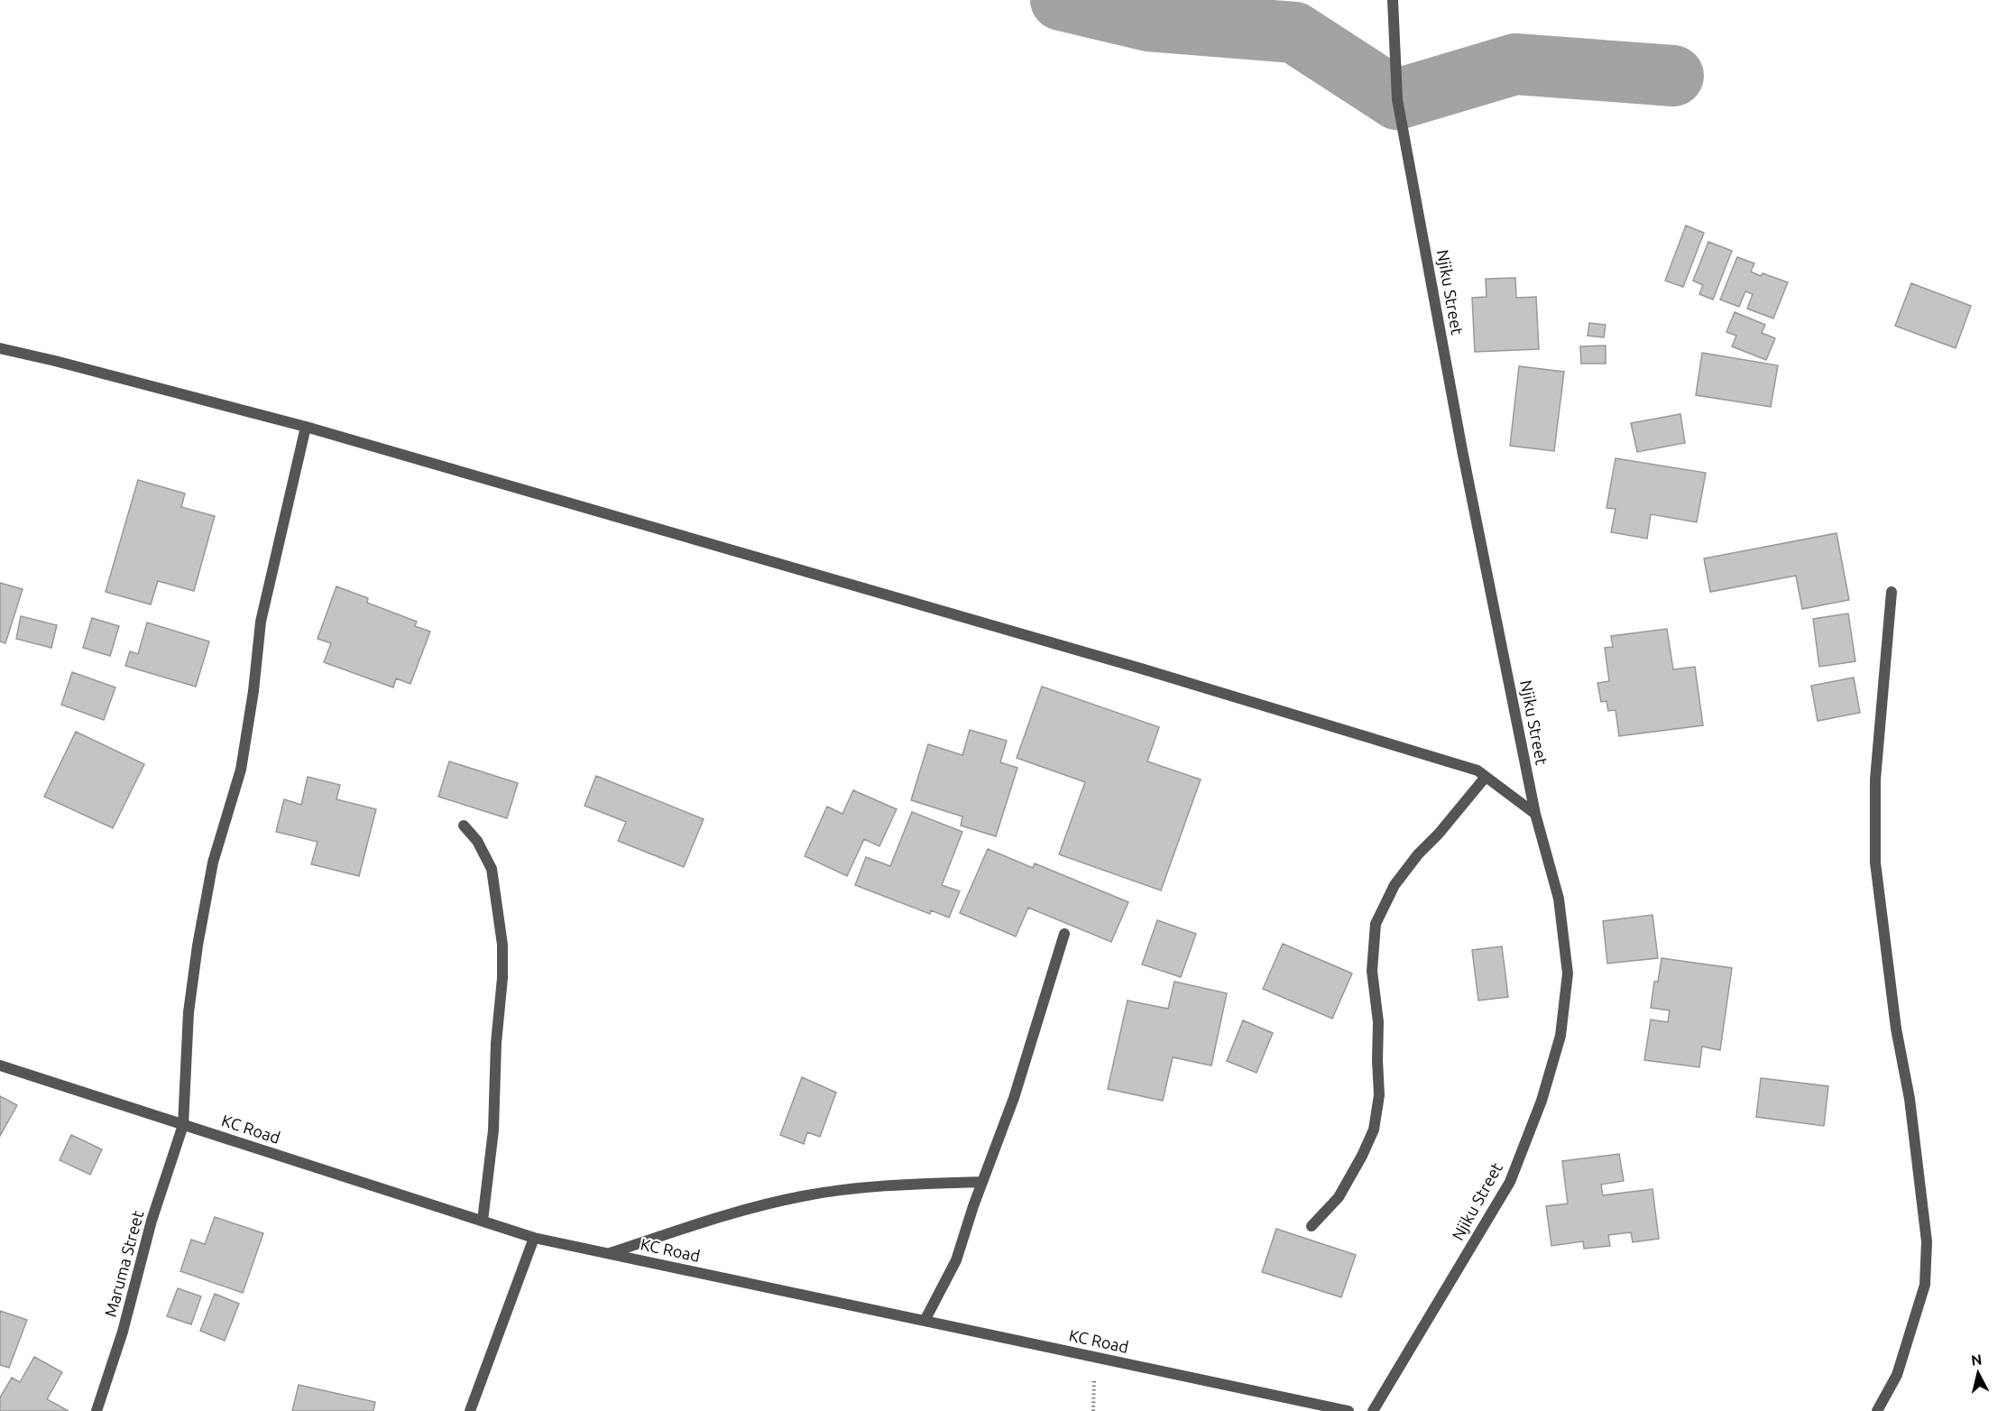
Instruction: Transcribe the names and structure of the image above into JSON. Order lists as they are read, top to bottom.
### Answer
{
  "streets": {
    "street": ["Njiku Street", "KC Road", "Maruma Street"]
  },
  "crossings": [
    ["KC Road", "Maruma Street"]
  ],
  "north": "top"
}
